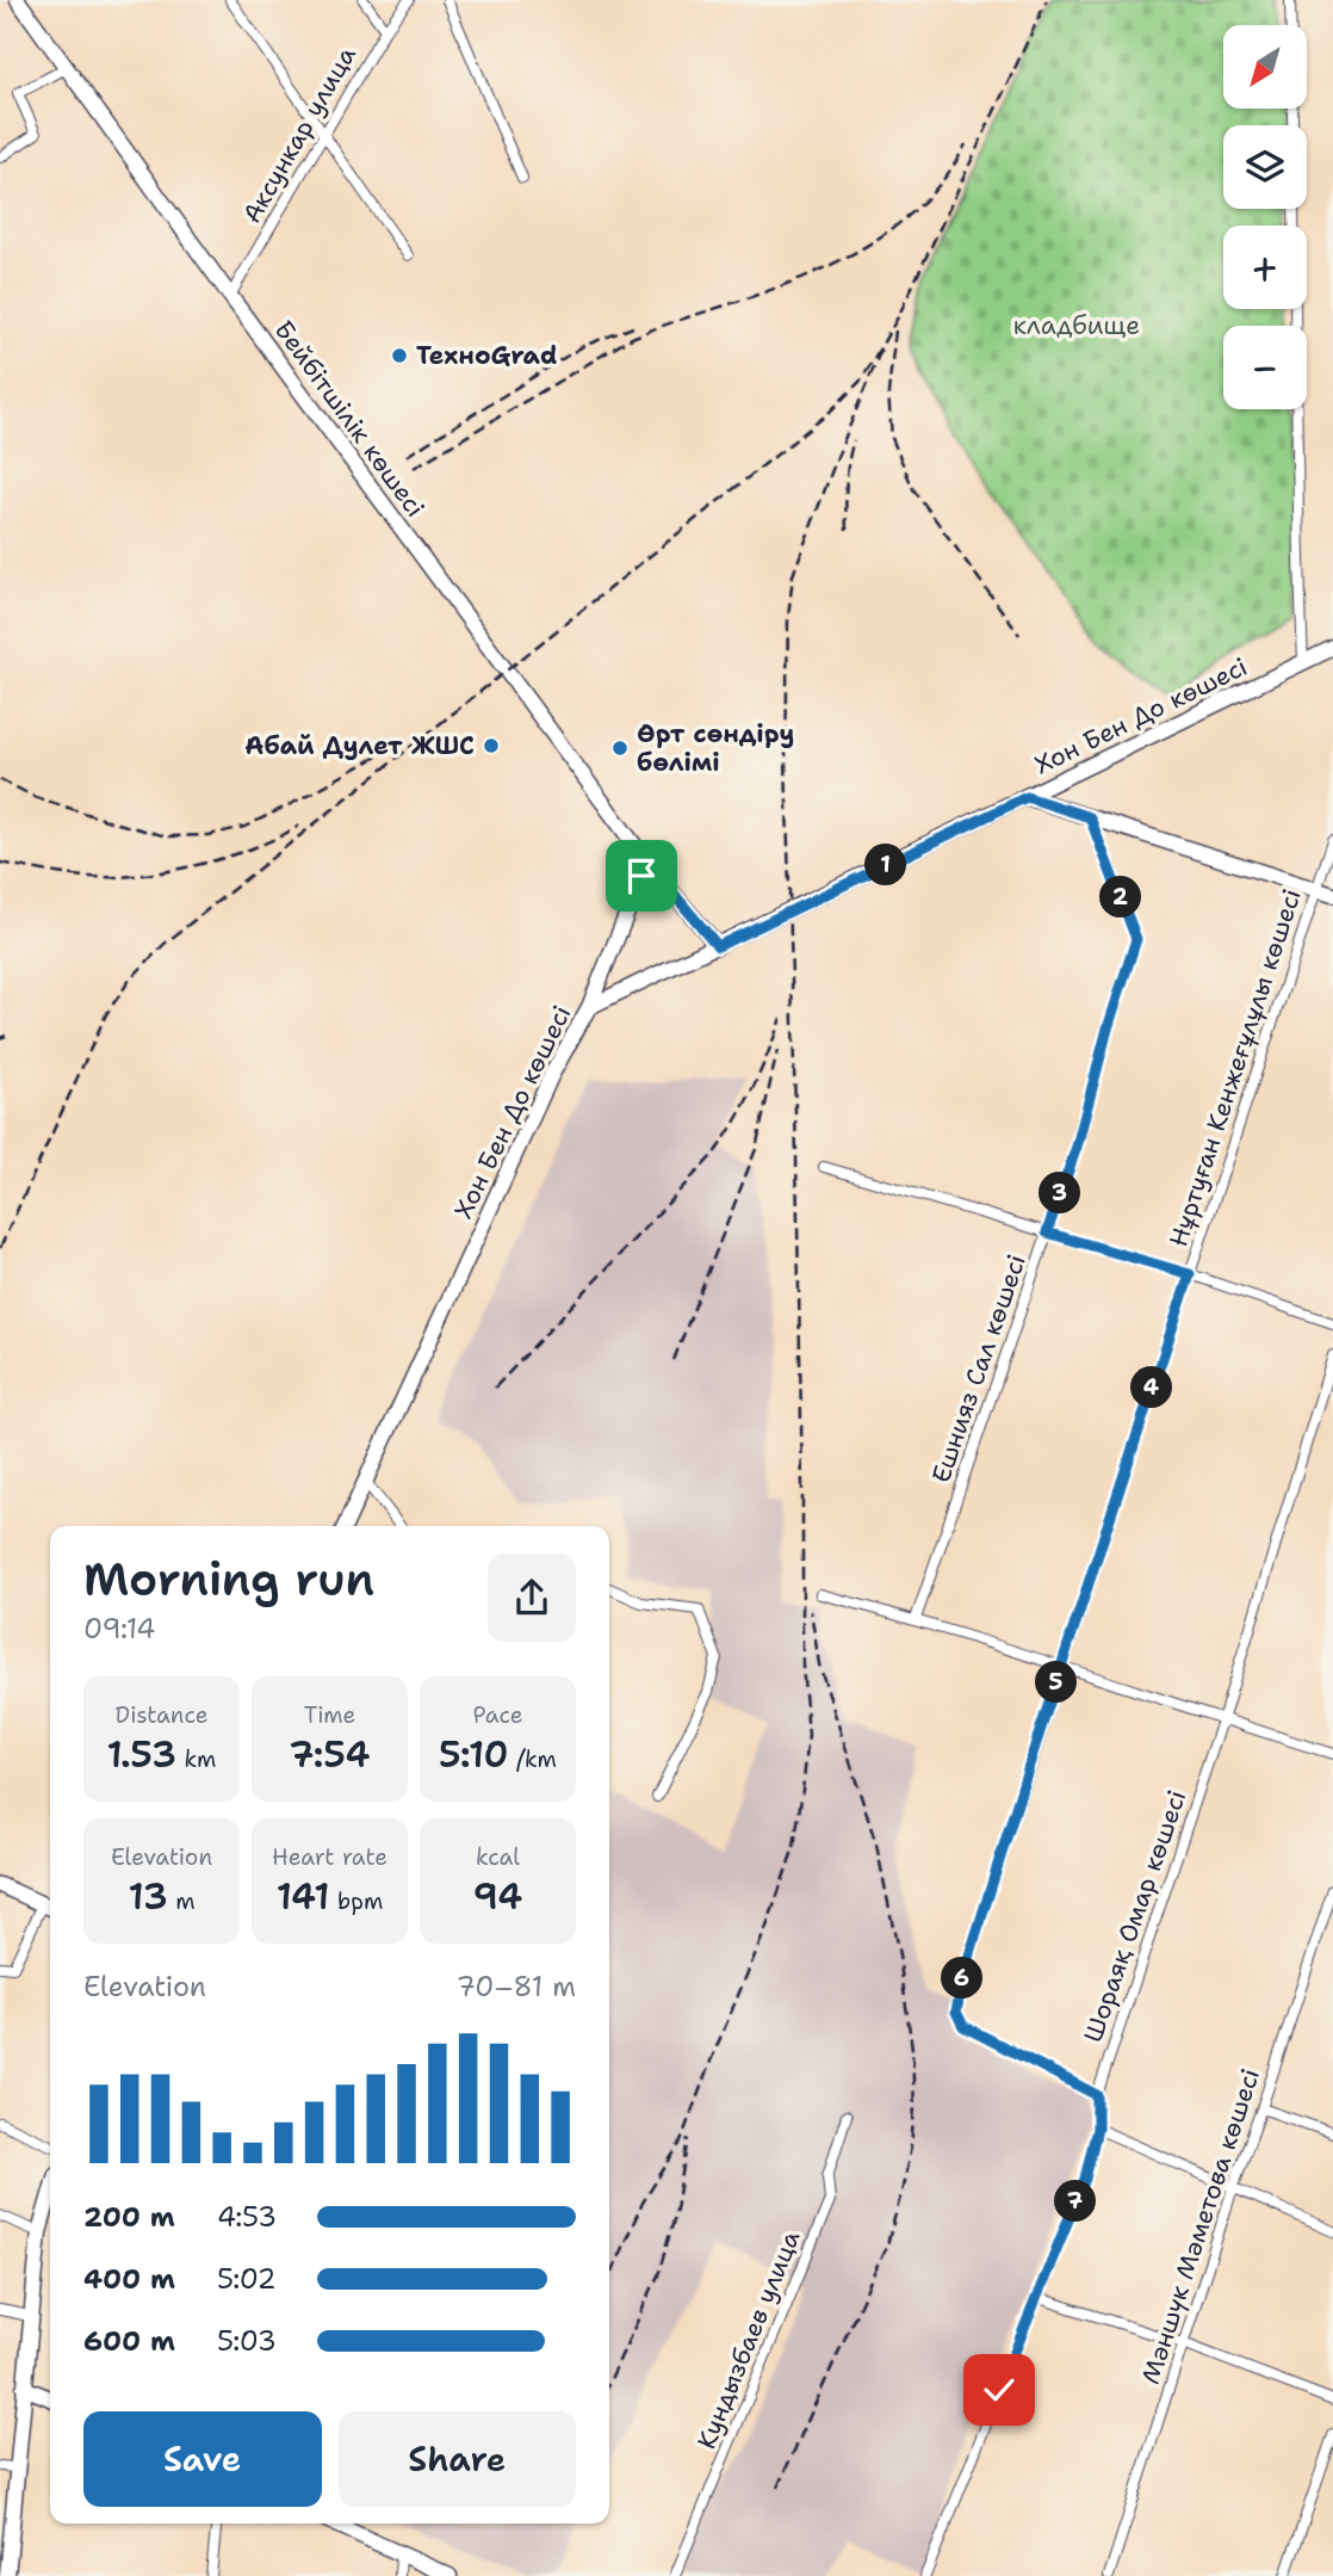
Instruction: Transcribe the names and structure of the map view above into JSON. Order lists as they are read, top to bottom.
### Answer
{
  "streets": {
    "street": [
      "Аксункар улица",
      "Бейбітшілік көшесі",
      "Хон Бен До көшесі",
      "Нұртуған Кенжеғұлұлы көшесі",
      "Ешнияз Сал көшесі",
      "Шораяқ Омар көшесі",
      "Мәншүк Мәметова көшесі",
      "Кундызбаев улица"
    ]
  },
  "crossings": [
    ["Аксункар улица", "Бейбітшілік көшесі"],
    ["Бейбітшілік көшесі", "Хон Бен До көшесі"],
    ["Нұртуған Кенжеғұлұлы көшесі", "Шораяқ Омар көшесі"]
  ],
  "parks": ["кладбище"],
  "places": ["ТехноGrad", "Абай Дулет ЖШС", "Өрт сөндіру бөлімі"],
  "north": "bottom left",
  "page": {
    "map_buttons": ["+", "−"],
    "pins": [
      "1",
      "2",
      "3",
      "4",
      "5",
      "6",
      "7"
    ],
    "heading": ["Morning run", "09:14"],
    "stats": [
      ["Distance", "1.53 km"],
      ["Time", "7:54"],
      ["Pace", "5:10 /km"],
      ["Elevation", "13 m"],
      ["Heart rate", "141 bpm"],
      ["kcal", "94"]
    ],
    "chart": ["Elevation", "70–81 m"],
    "list": [
      {
        "name": "200 m",
        "note": "4:53"
      },
      {
        "name": "400 m",
        "note": "5:02"
      },
      {
        "name": "600 m",
        "note": "5:03"
      }
    ],
    "buttons": ["Save", "Share"]
  }
}
